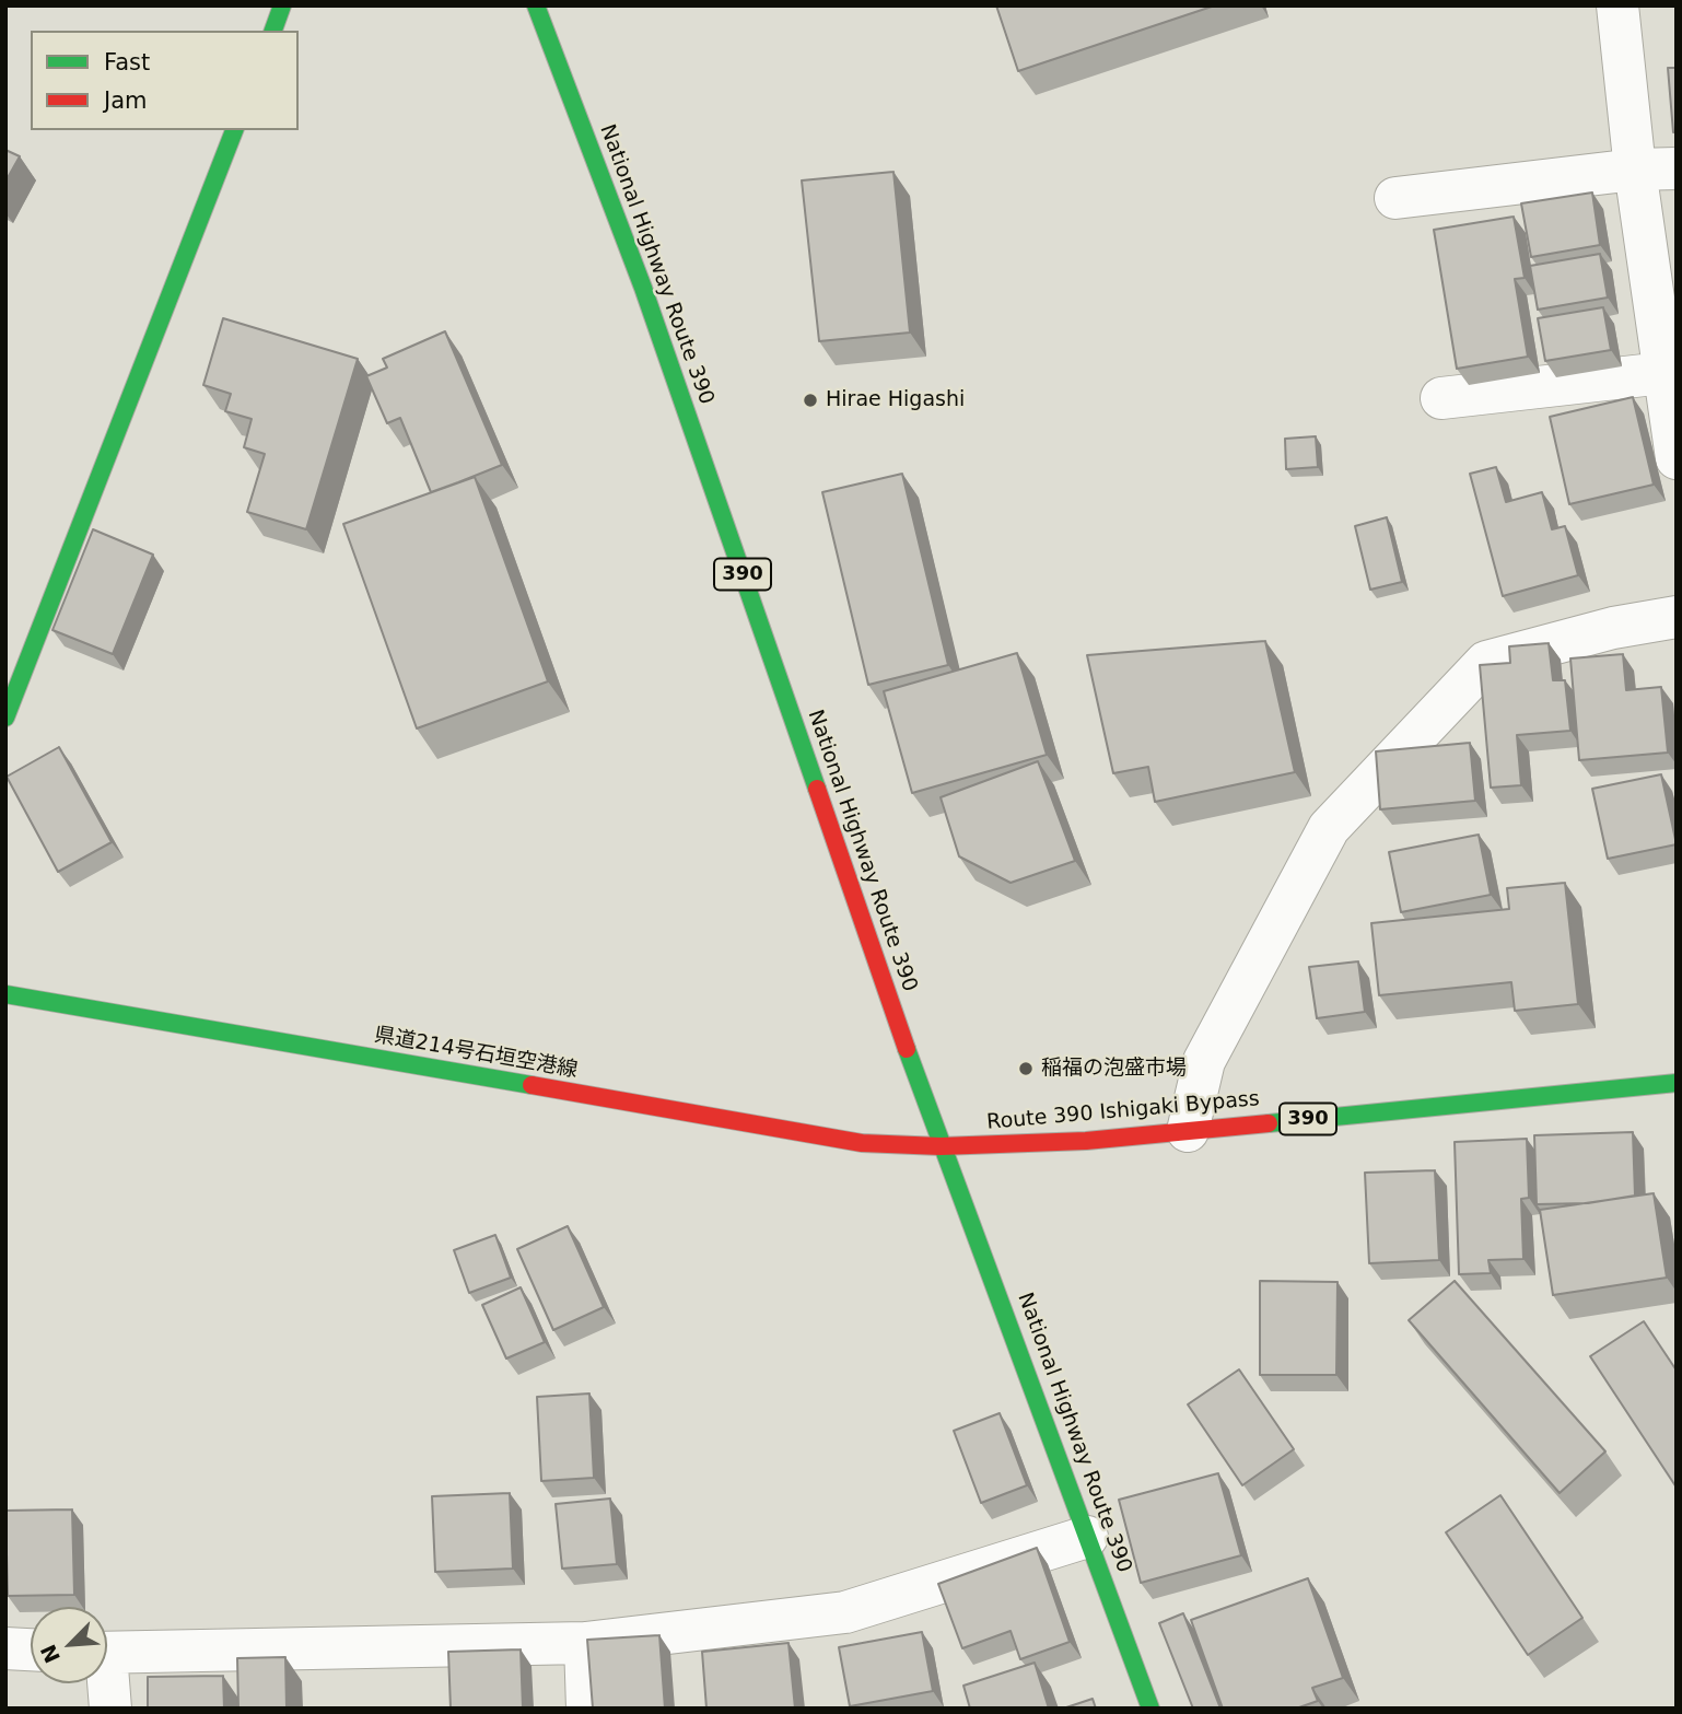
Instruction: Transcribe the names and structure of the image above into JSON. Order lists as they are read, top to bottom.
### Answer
{
  "streets": {
    "main road": [
      "National Highway Route 390",
      "390",
      "県道214号石垣空港線",
      "Route 390 Ishigaki Bypass"
    ]
  },
  "crossings": [
    ["National Highway Route 390", "県道214号石垣空港線"],
    ["National Highway Route 390", "Route 390 Ishigaki Bypass"],
    ["県道214号石垣空港線", "Route 390 Ishigaki Bypass"]
  ],
  "places": ["Hirae Higashi", "稲福の泡盛市場"],
  "legend": ["Fast", "Jam"],
  "north": "bottom left"
}
